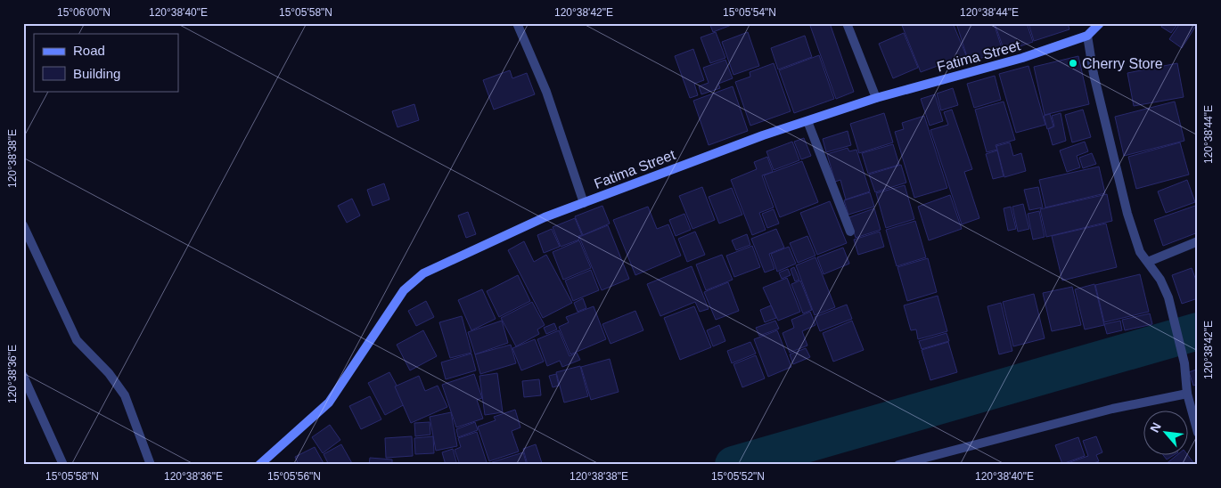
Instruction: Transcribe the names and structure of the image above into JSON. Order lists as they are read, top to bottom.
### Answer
{
  "streets": {
    "street": ["Fatima Street"]
  },
  "places": ["Cherry Store"],
  "legend": ["Road", "Building"],
  "north": "top left",
  "coordinates": [
    "15°06'00\"N",
    "120°38'40\"E",
    "15°05'58\"N",
    "120°38'42\"E",
    "15°05'54\"N",
    "120°38'44\"E",
    "120°38'38\"E",
    "120°38'36\"E",
    "15°05'56\"N",
    "15°05'52\"N"
  ]
}
